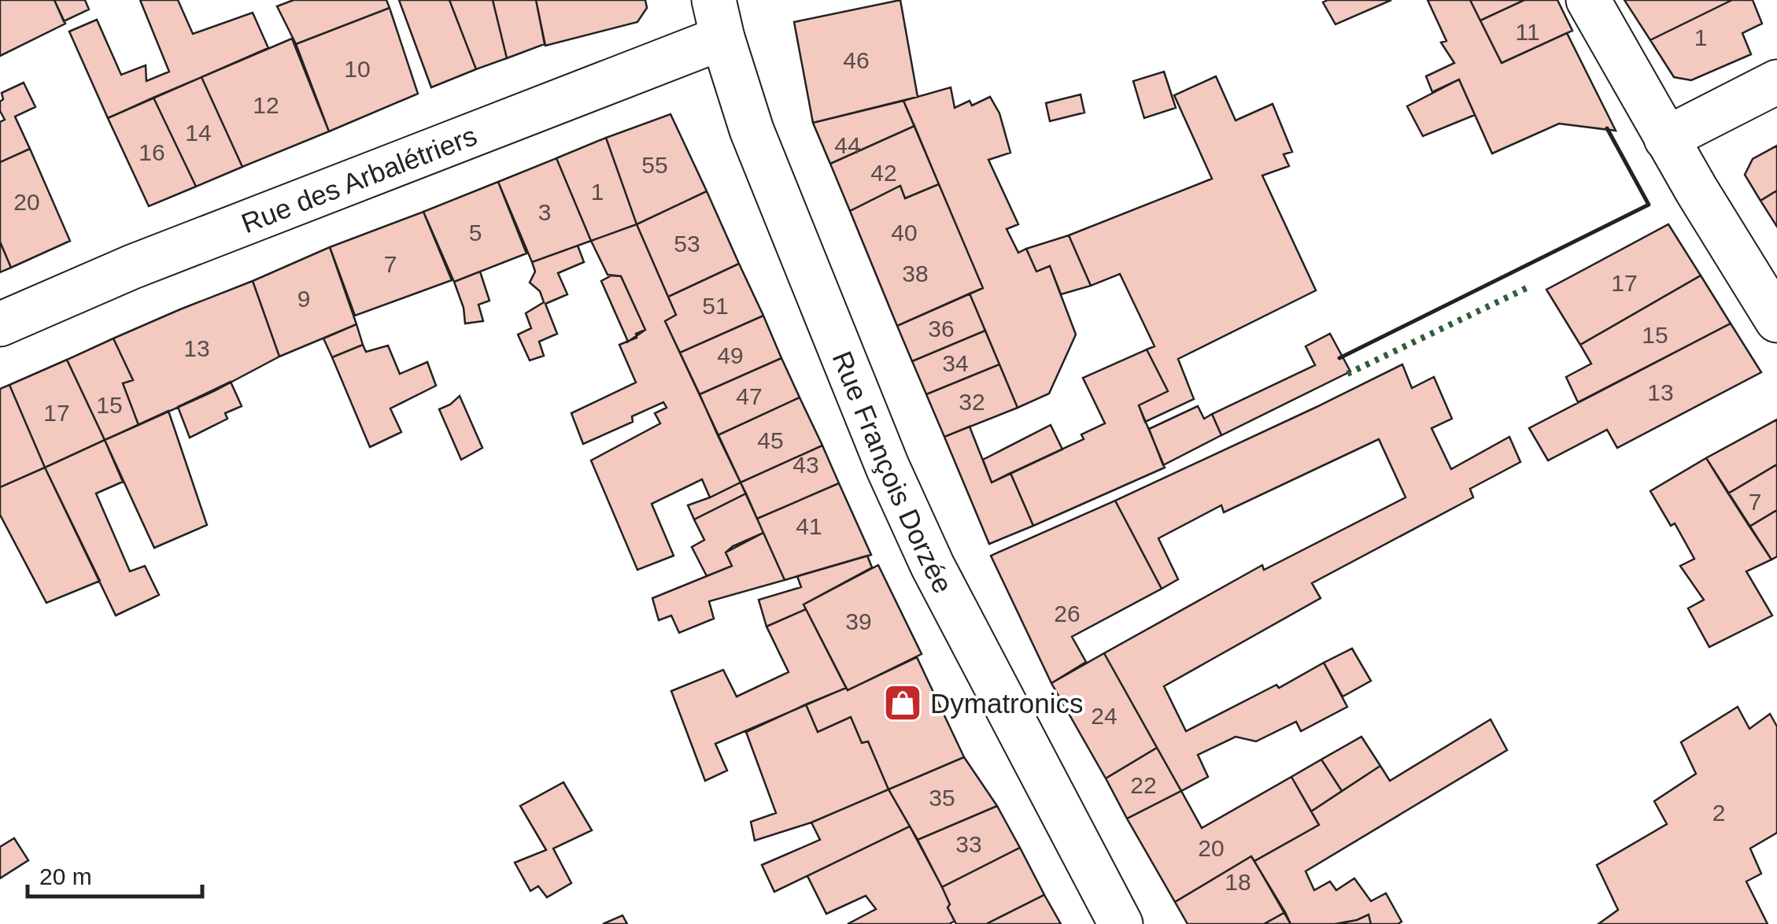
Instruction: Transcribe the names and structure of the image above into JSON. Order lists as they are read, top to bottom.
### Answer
{
  "streets": {
    "street": ["Rue des Arbalétriers", "Rue François Dorzée"]
  },
  "crossings": [
    ["Rue des Arbalétriers", "Rue François Dorzée"]
  ],
  "places": {
    "shop": ["Dymatronics"]
  },
  "house_numbers": [
    "11",
    "1",
    "46",
    "10",
    "12",
    "14",
    "44",
    "16",
    "55",
    "42",
    "1",
    "20",
    "3",
    "5",
    "40",
    "53",
    "7",
    "38",
    "17",
    "9",
    "51",
    "36",
    "15",
    "13",
    "49",
    "34",
    "13",
    "47",
    "32",
    "15",
    "17",
    "45",
    "43",
    "7",
    "41",
    "26",
    "39",
    "24",
    "22",
    "35",
    "2",
    "33",
    "20",
    "18"
  ],
  "scale_bar": "20 m"
}
